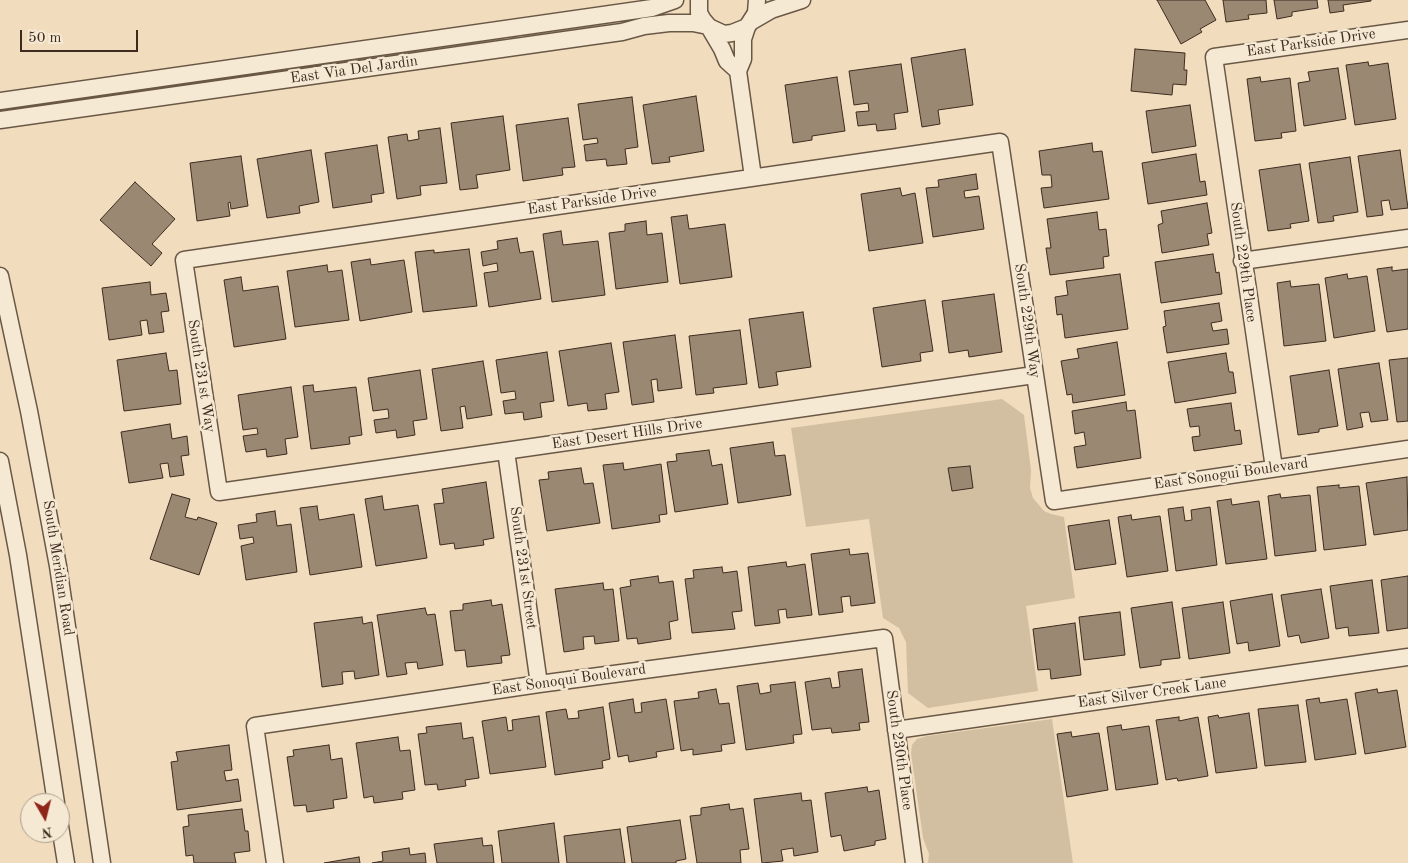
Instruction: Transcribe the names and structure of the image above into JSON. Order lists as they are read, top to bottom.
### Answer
{
  "streets": {
    "street": [
      "East Parkside Drive",
      "East Via Del Jardin",
      "South 229th Place",
      "South 229th Way",
      "South 231st Way",
      "East Desert Hills Drive",
      "East Sonogui Boulevard",
      "South Meridian Road",
      "South 231st Street",
      "East Sonoqui Boulevard",
      "East Silver Creek Lane",
      "South 230th Place"
    ]
  },
  "crossings": [
    ["East Parkside Drive", "South 229th Place"],
    ["East Parkside Drive", "South 229th Way"],
    ["East Parkside Drive", "South 231st Way"],
    ["South 229th Place", "East Sonogui Boulevard"],
    ["South 229th Way", "East Desert Hills Drive"],
    ["South 229th Way", "East Sonogui Boulevard"],
    ["South 231st Way", "East Desert Hills Drive"],
    ["East Desert Hills Drive", "South 231st Street"],
    ["South 231st Street", "East Sonoqui Boulevard"],
    ["East Sonoqui Boulevard", "South 230th Place"],
    ["East Silver Creek Lane", "South 230th Place"]
  ],
  "scale_bar": "50 m",
  "north": "bottom"
}
